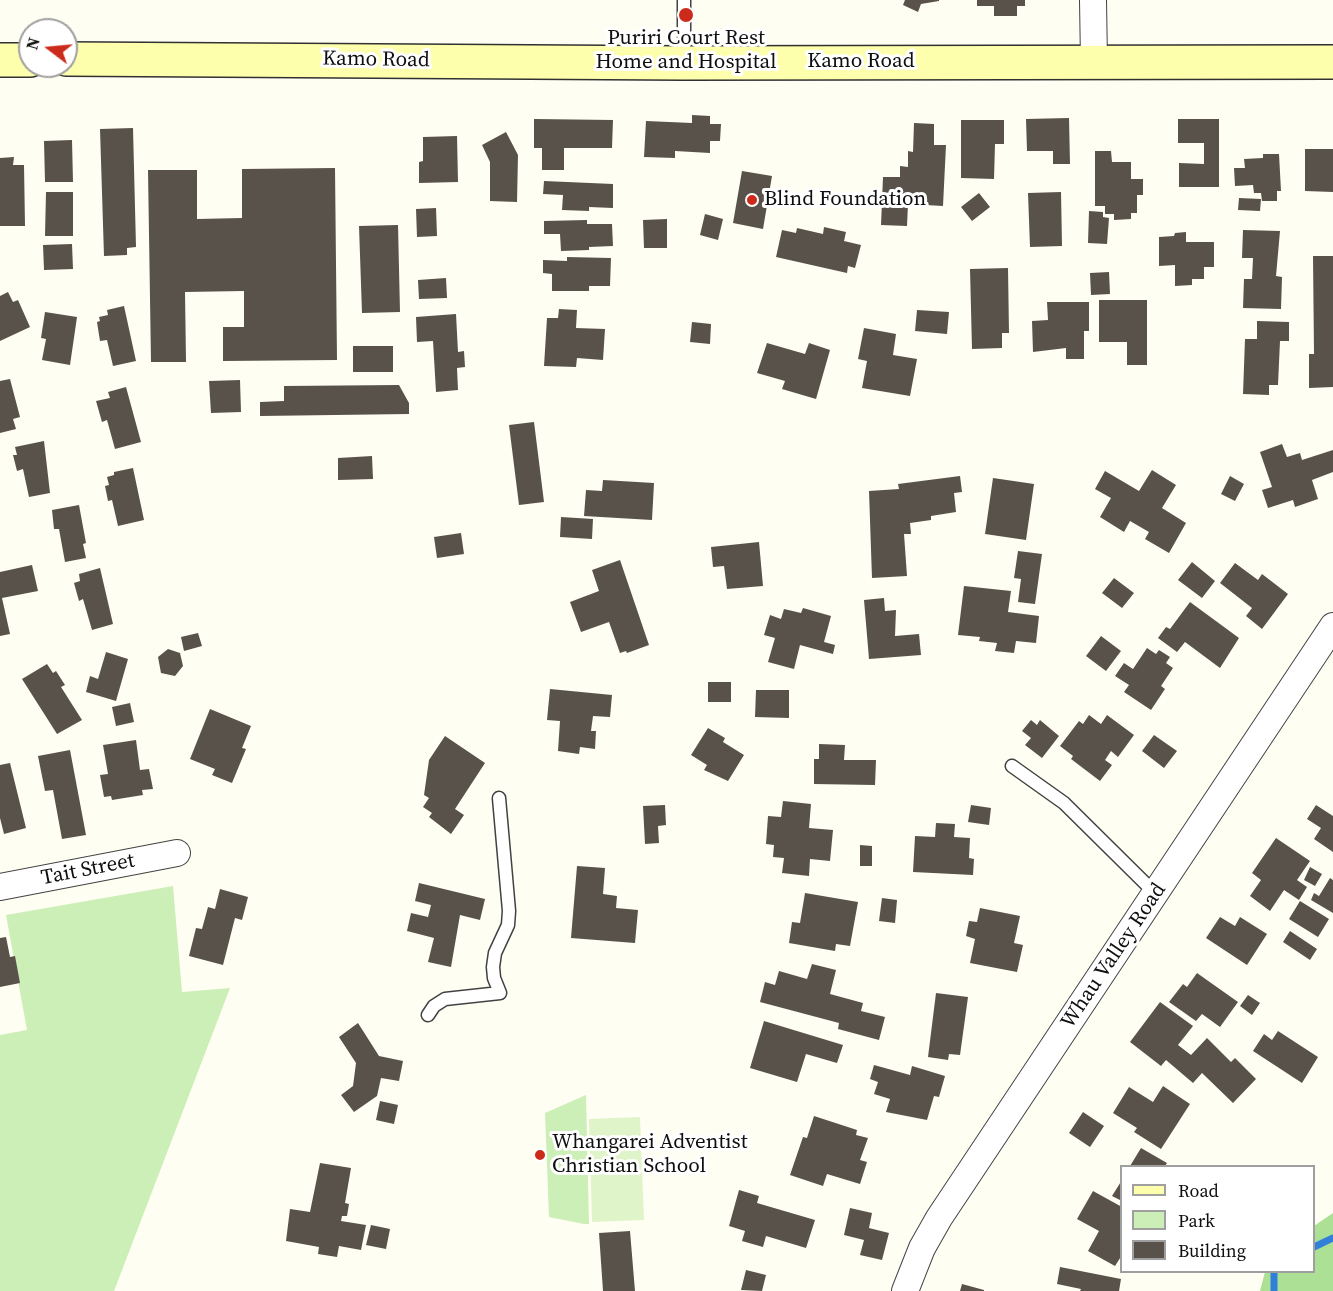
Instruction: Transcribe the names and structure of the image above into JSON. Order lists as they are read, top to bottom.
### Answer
{
  "streets": {
    "main road": ["Kamo Road"],
    "street": ["Tait Street", "Whau Valley Road"]
  },
  "places": ["Puriri Court Rest Home and Hospital", "Blind Foundation", "Whangarei Adventist Christian School"],
  "legend": ["Road", "Park", "Building"],
  "north": "left"
}
